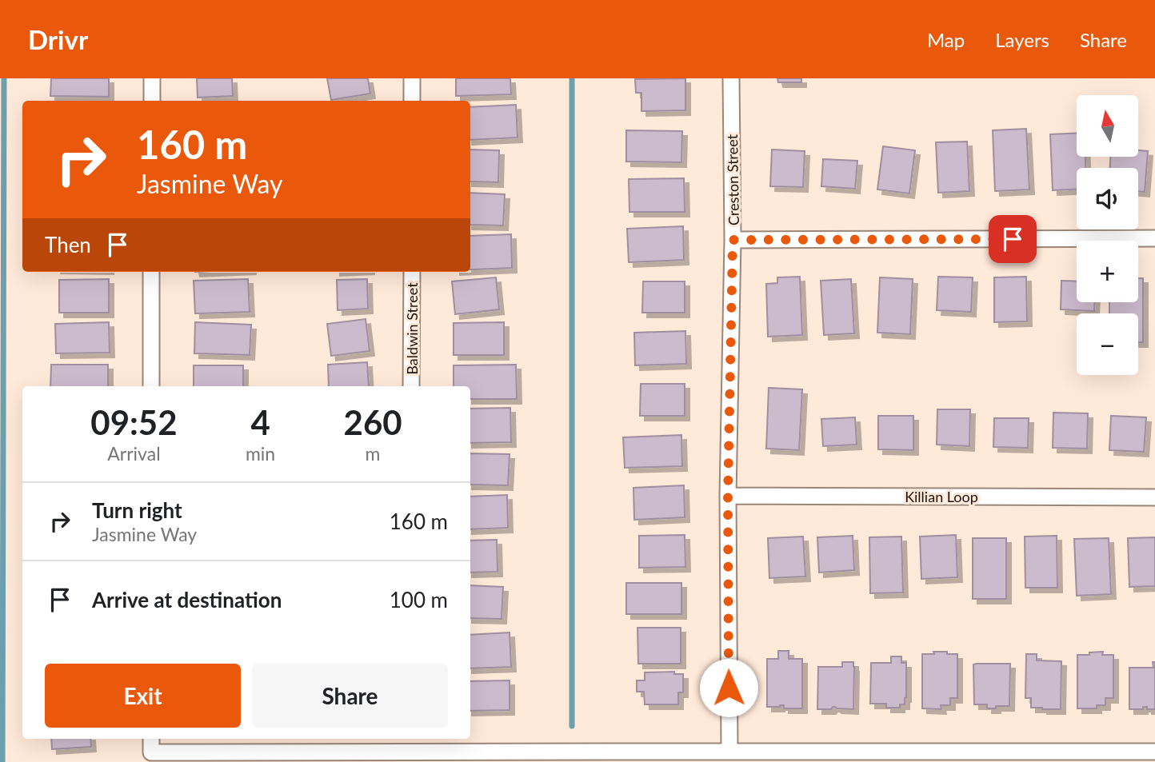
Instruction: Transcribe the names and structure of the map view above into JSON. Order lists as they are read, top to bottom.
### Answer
{
  "streets": {
    "street": ["Creston Street", "Baldwin Street", "Killian Loop"]
  },
  "crossings": [
    ["Creston Street", "Killian Loop"]
  ],
  "north": "top",
  "page": {
    "header": "Drivr",
    "nav": ["Map", "Layers", "Share"],
    "map_buttons": ["+", "−"],
    "turn": ["160 m", "Jasmine Way"],
    "then": "Then",
    "eta": [
      "09:52",
      "Arrival",
      "4",
      "min",
      "260",
      "m"
    ],
    "list": [
      {
        "name": "Turn right",
        "note": "Jasmine Way",
        "value": "160 m"
      },
      {
        "name": "Arrive at destination",
        "value": "100 m"
      }
    ],
    "buttons": ["Exit", "Share"]
  }
}
